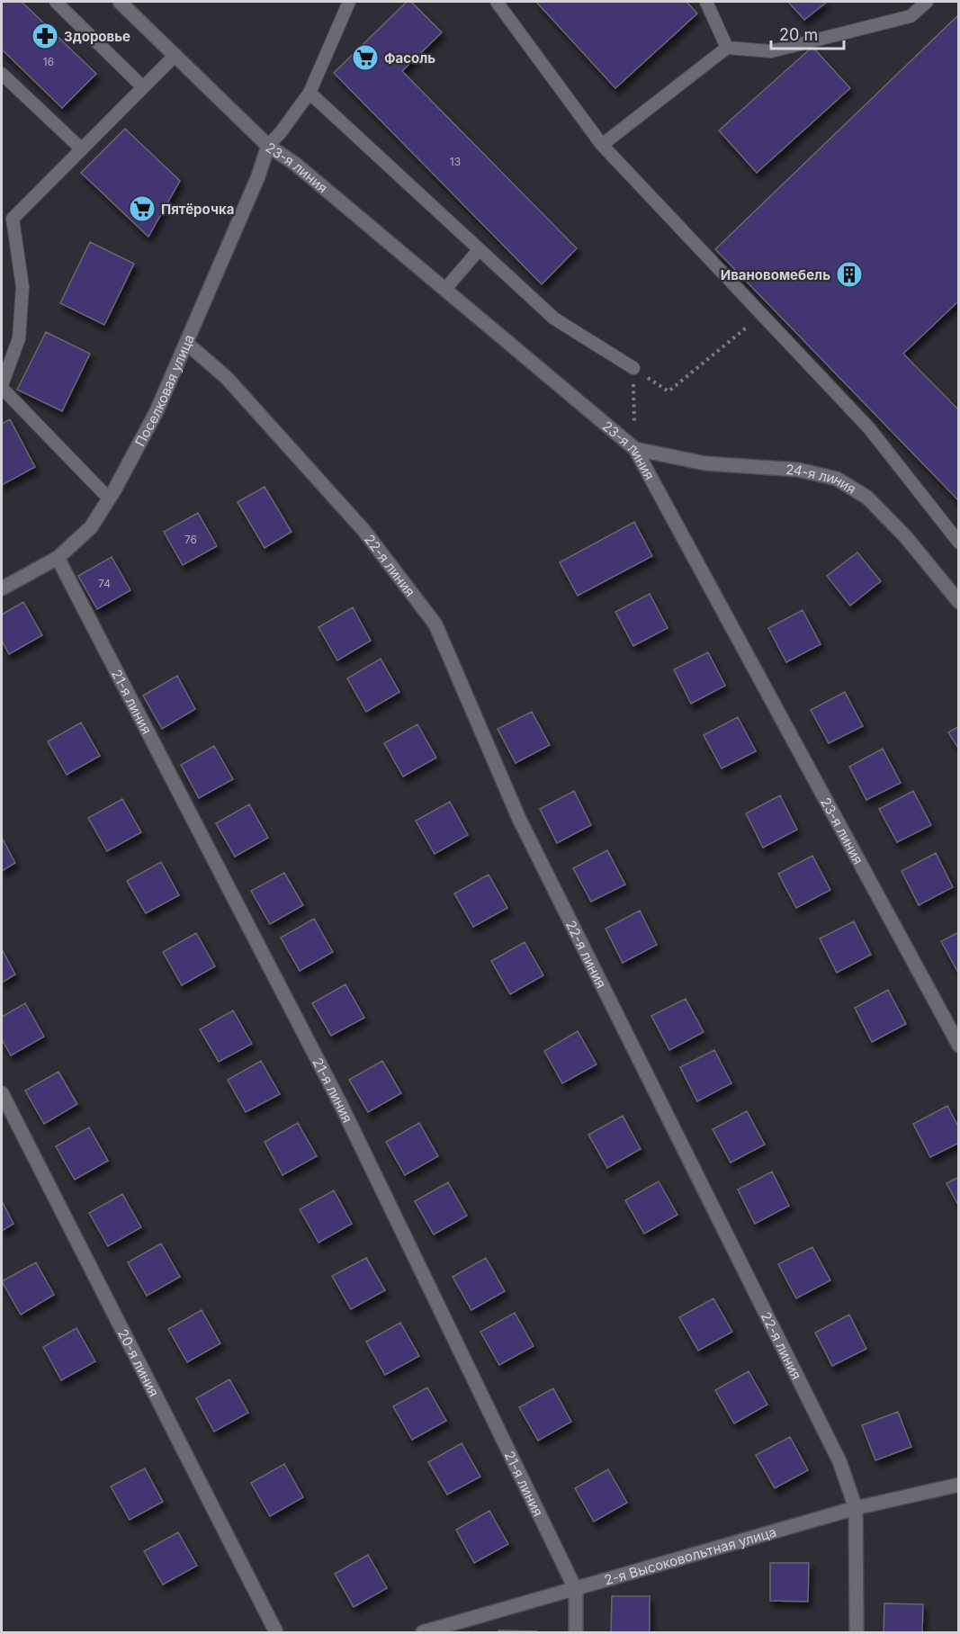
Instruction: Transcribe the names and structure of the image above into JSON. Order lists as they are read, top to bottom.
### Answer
{
  "streets": {
    "street": [
      "23-я линия",
      "Поселковая улица",
      "24-я линия",
      "22-я линия",
      "21-я линия",
      "20-я линия",
      "2-я Высоковольтная улица"
    ]
  },
  "crossings": [
    ["23-я линия", "Поселковая улица"],
    ["23-я линия", "24-я линия"],
    ["Поселковая улица", "22-я линия"],
    ["Поселковая улица", "21-я линия"],
    ["22-я линия", "2-я Высоковольтная улица"],
    ["21-я линия", "2-я Высоковольтная улица"]
  ],
  "places": {
    "pharmacy": ["Здоровье"],
    "supermarket": ["Фасоль", "Пятёрочка"],
    "building": ["Ивановомебель"]
  },
  "house_numbers": [
    "16",
    "13",
    "76",
    "74"
  ],
  "scale_bar": "20 m"
}
